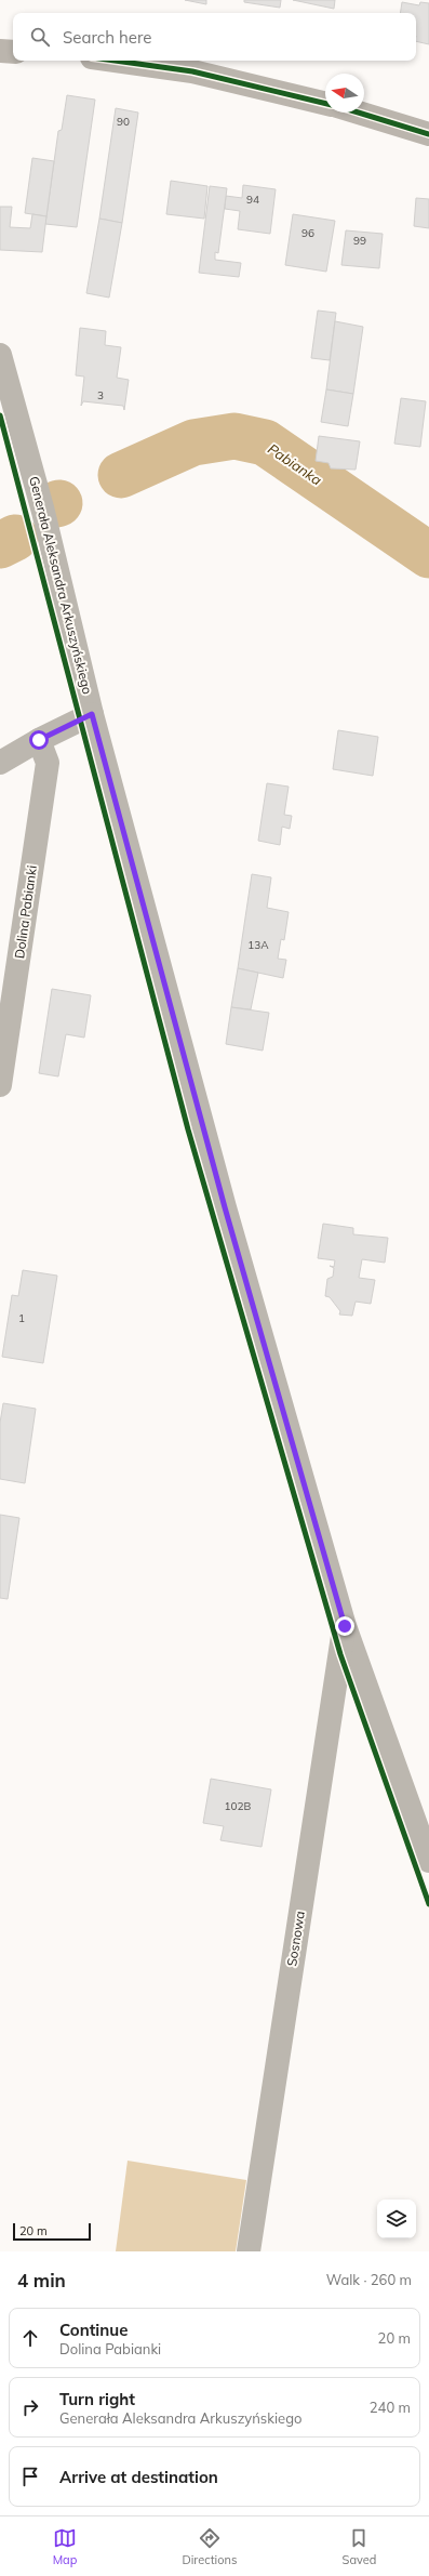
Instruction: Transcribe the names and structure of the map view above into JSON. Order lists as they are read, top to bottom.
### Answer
{
  "streets": {
    "street": ["Generała Aleksandra Arkuszyńskiego", "Dolina Pabianki", "Sosnowa"]
  },
  "crossings": [
    ["Generała Aleksandra Arkuszyńskiego", "Sosnowa"]
  ],
  "water": ["Pabianka"],
  "house_numbers": [
    "90",
    "94",
    "96",
    "99",
    "3",
    "13A",
    "1",
    "102B"
  ],
  "scale_bar": "20 m",
  "north": "left",
  "page": {
    "search": "Search here",
    "scale": "20 m",
    "heading": ["4 min", "Walk · 260 m"],
    "list": [
      ["Continue", "Dolina Pabianki", "20 m"],
      ["Turn right", "Generała Aleksandra Arkuszyńskiego", "240 m"],
      "Arrive at destination"
    ],
    "nav": ["Map", "Directions", "Saved"]
  }
}
